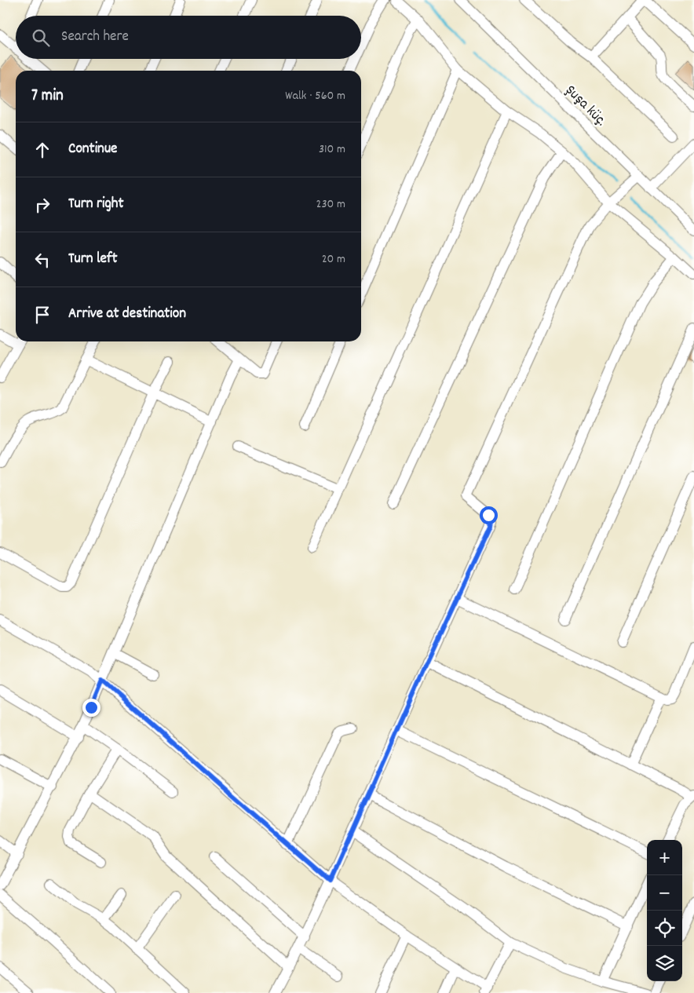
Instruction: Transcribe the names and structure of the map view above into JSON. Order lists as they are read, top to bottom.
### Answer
{
  "streets": {
    "street": ["Şuşa küç."]
  },
  "page": {
    "search": "Search here",
    "heading": ["7 min", "Walk · 560 m"],
    "list": [
      ["Continue", "310 m"],
      ["Turn right", "230 m"],
      ["Turn left", "20 m"],
      "Arrive at destination"
    ],
    "map_buttons": ["+", "−"]
  }
}
